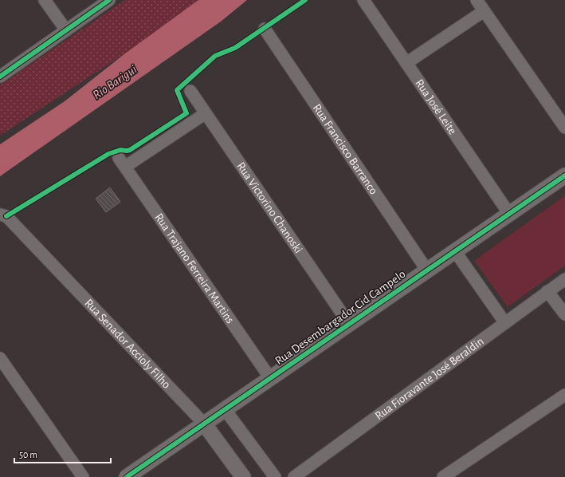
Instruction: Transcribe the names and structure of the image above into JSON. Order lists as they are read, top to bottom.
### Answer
{
  "streets": {
    "street": [
      "Rua José Leite",
      "Rua Francisco Barranco",
      "Rua Victorino Chanoski",
      "Rua Trajano Ferreira Martins",
      "Rua Desembargador Cid Campelo",
      "Rua Senador Accioly Filho",
      "Rua Fioravante José Beraldin"
    ]
  },
  "crossings": [
    ["Rua José Leite", "Rua Desembargador Cid Campelo"],
    ["Rua Francisco Barranco", "Rua Desembargador Cid Campelo"],
    ["Rua Victorino Chanoski", "Rua Trajano Ferreira Martins"],
    ["Rua Victorino Chanoski", "Rua Desembargador Cid Campelo"],
    ["Rua Trajano Ferreira Martins", "Rua Desembargador Cid Campelo"],
    ["Rua Desembargador Cid Campelo", "Rua Senador Accioly Filho"]
  ],
  "water": ["Rio Barigui"],
  "scale_bar": "50 m"
}
